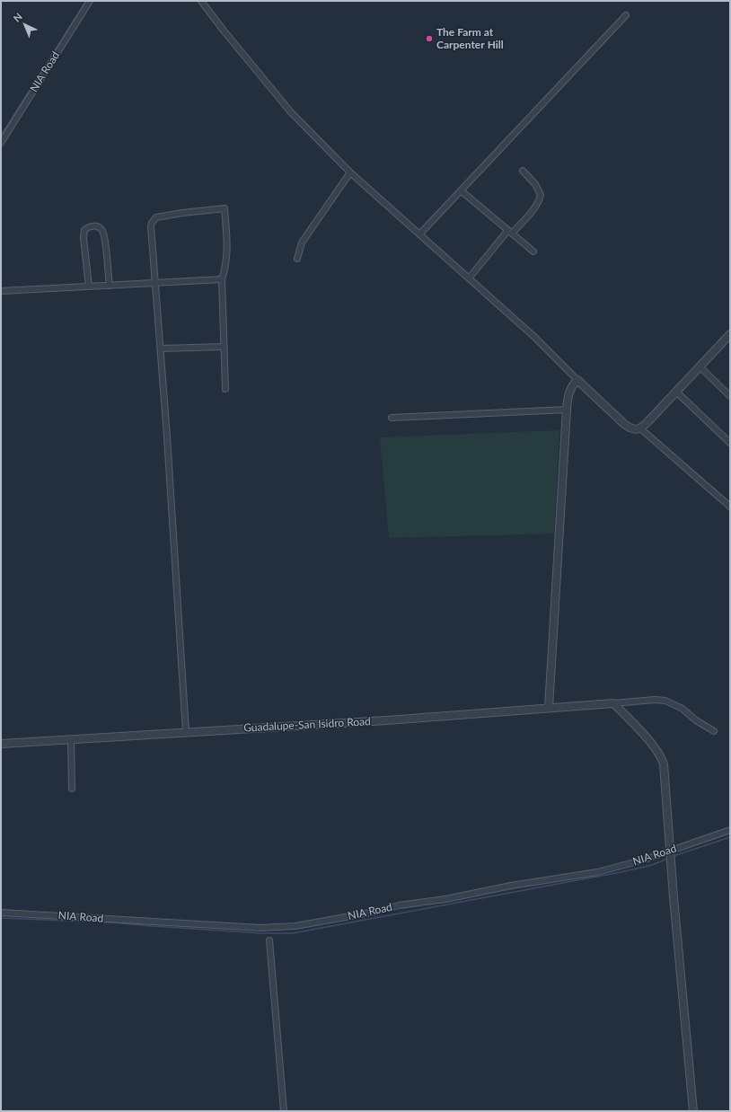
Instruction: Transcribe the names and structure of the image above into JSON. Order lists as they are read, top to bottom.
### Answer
{
  "streets": {
    "street": ["NIA Road", "Guadalupe-San Isidro Road"]
  },
  "places": ["The Farm at Carpenter Hill"],
  "north": "top left"
}
